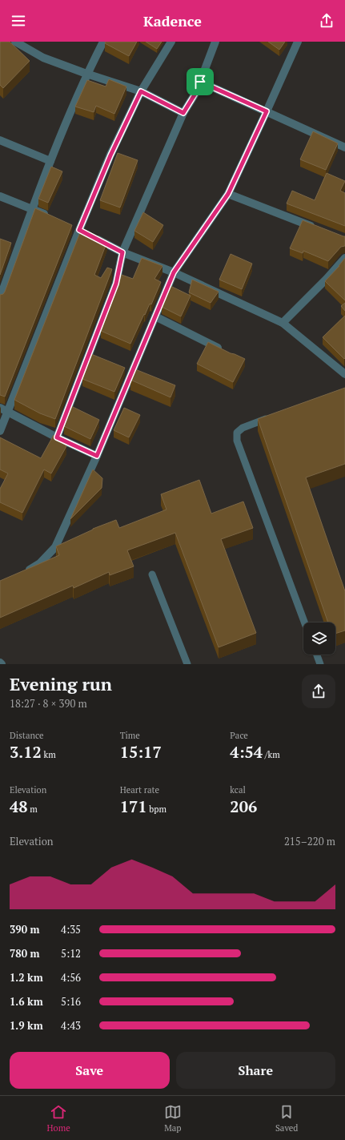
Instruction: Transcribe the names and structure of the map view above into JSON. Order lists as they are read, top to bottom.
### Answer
{
  "page": {
    "header": "Kadence",
    "heading": ["Evening run", "18:27 · 8 × 390 m"],
    "stats": [
      ["Distance", "3.12 km"],
      ["Time", "15:17"],
      ["Pace", "4:54 /km"],
      ["Elevation", "48 m"],
      ["Heart rate", "171 bpm"],
      ["kcal", "206"]
    ],
    "chart": ["Elevation", "215–220 m"],
    "list": [
      {
        "name": "390 m",
        "note": "4:35"
      },
      {
        "name": "780 m",
        "note": "5:12"
      },
      {
        "name": "1.2 km",
        "note": "4:56"
      },
      {
        "name": "1.6 km",
        "note": "5:16"
      },
      {
        "name": "1.9 km",
        "note": "4:43"
      }
    ],
    "buttons": ["Save", "Share"],
    "tabs": ["Home", "Map", "Saved"]
  }
}
